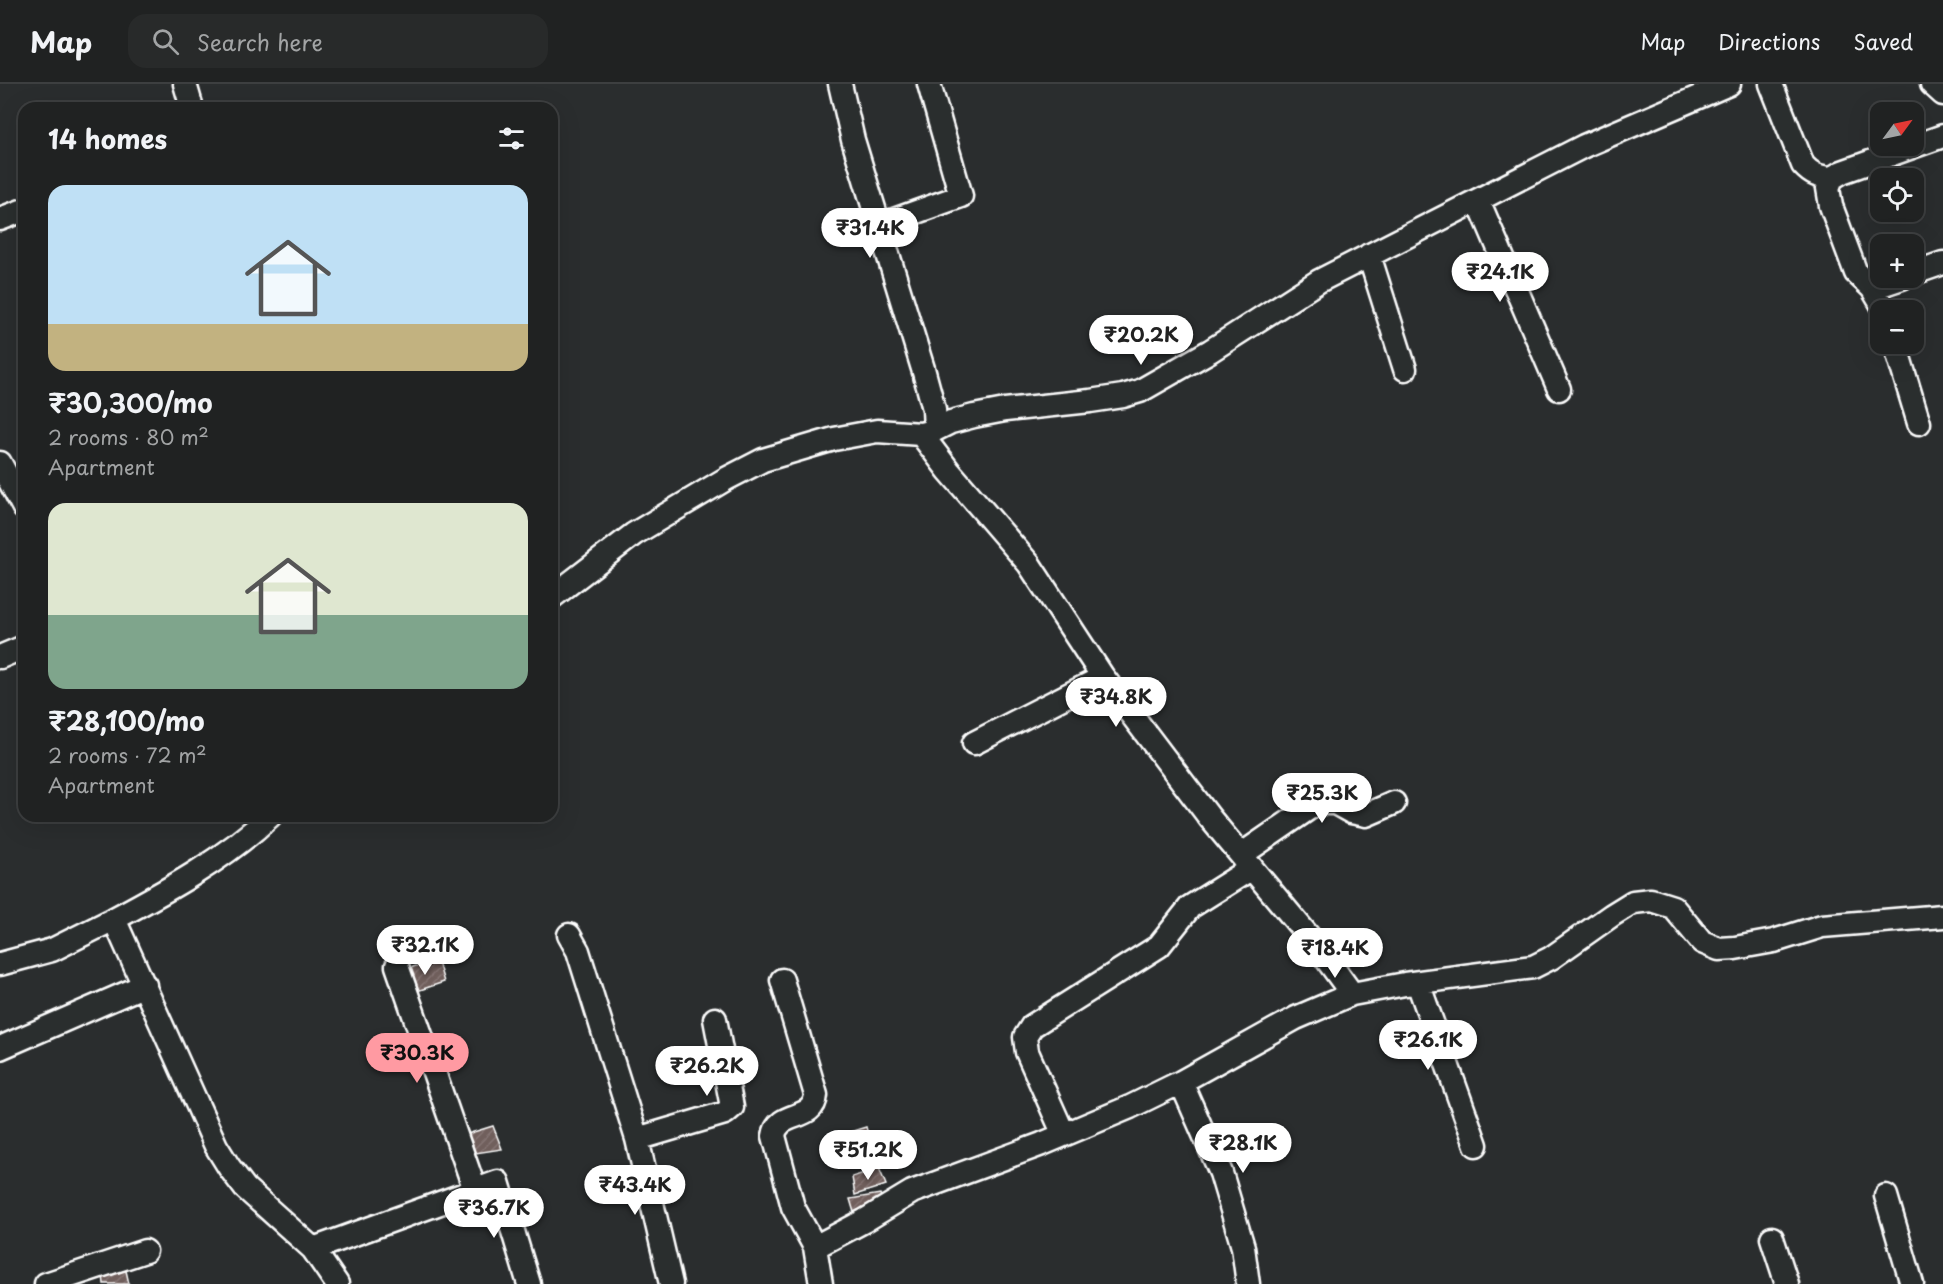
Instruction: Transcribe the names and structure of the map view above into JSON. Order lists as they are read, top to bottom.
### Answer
{
  "north": "top right",
  "page": {
    "header": "Map",
    "search": "Search here",
    "nav": ["Map", "Directions", "Saved"],
    "map_buttons": ["+", "−"],
    "heading": "14 homes",
    "list": [
      {
        "name": "₹30,300/mo",
        "note": "2 rooms · 80 m² · Apartment"
      },
      {
        "name": "₹28,100/mo",
        "note": "2 rooms · 72 m² · Apartment"
      }
    ],
    "price": [
      "₹31.4K",
      "₹24.1K",
      "₹20.2K",
      "₹34.8K",
      "₹25.3K",
      "₹32.1K",
      "₹18.4K",
      "₹26.1K",
      "₹30.3K",
      "₹26.2K",
      "₹28.1K",
      "₹51.2K",
      "₹43.4K",
      "₹36.7K"
    ]
  }
}
